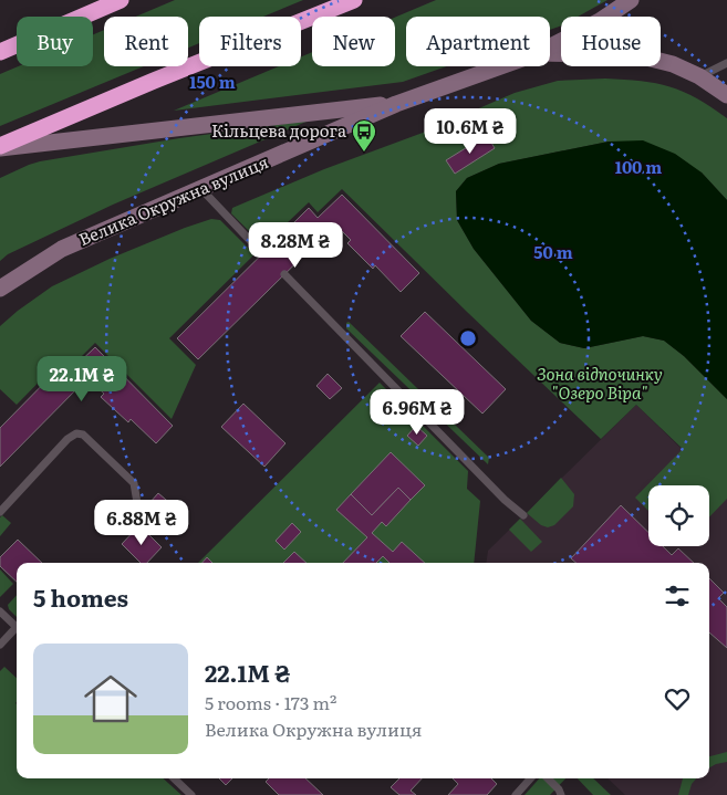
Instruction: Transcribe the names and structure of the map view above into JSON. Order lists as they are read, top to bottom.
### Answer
{
  "streets": {
    "main road": ["Велика Окружна вулиця"]
  },
  "parks": ["Зона відпочинку \"Озеро Віра\""],
  "places": {
    "bus stop": ["Кільцева дорога"]
  },
  "page": {
    "chip": [
      "Buy",
      "Rent",
      "Filters",
      "New",
      "Apartment",
      "House"
    ],
    "price": [
      "10.6M ₴",
      "8.28M ₴",
      "22.1M ₴",
      "6.96M ₴",
      "6.88M ₴"
    ],
    "heading": "5 homes",
    "list": [
      {
        "name": "22.1M ₴",
        "note": "5 rooms · 173 m² · Велика Окружна вулиця"
      }
    ]
  },
  "rings": ["150 m", "100 m", "50 m"]
}
